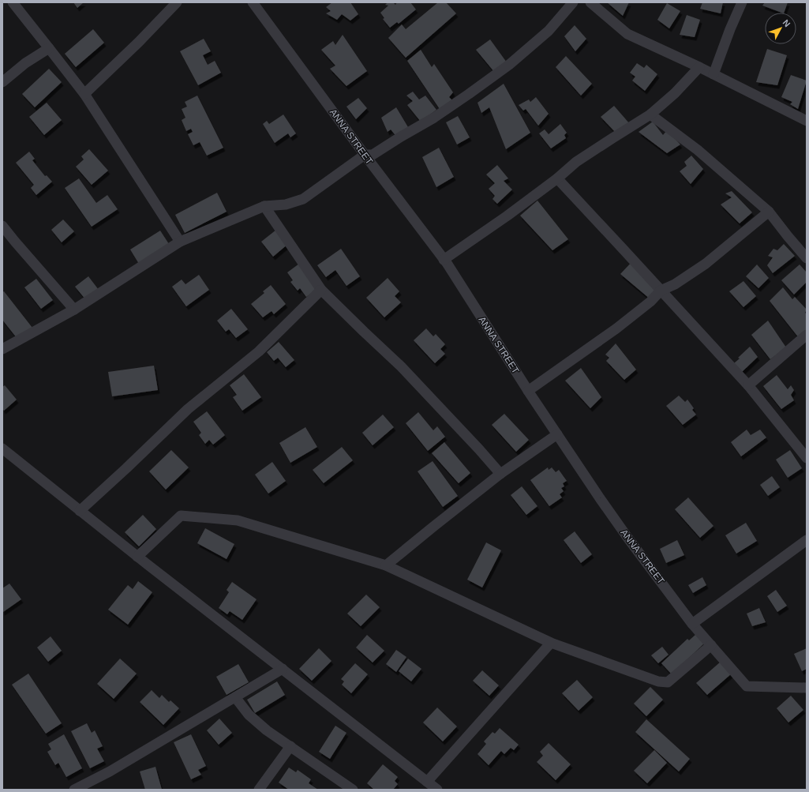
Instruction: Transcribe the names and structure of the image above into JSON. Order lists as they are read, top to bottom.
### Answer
{
  "streets": {
    "street": ["ANNA STREET"]
  },
  "north": "top right"
}
